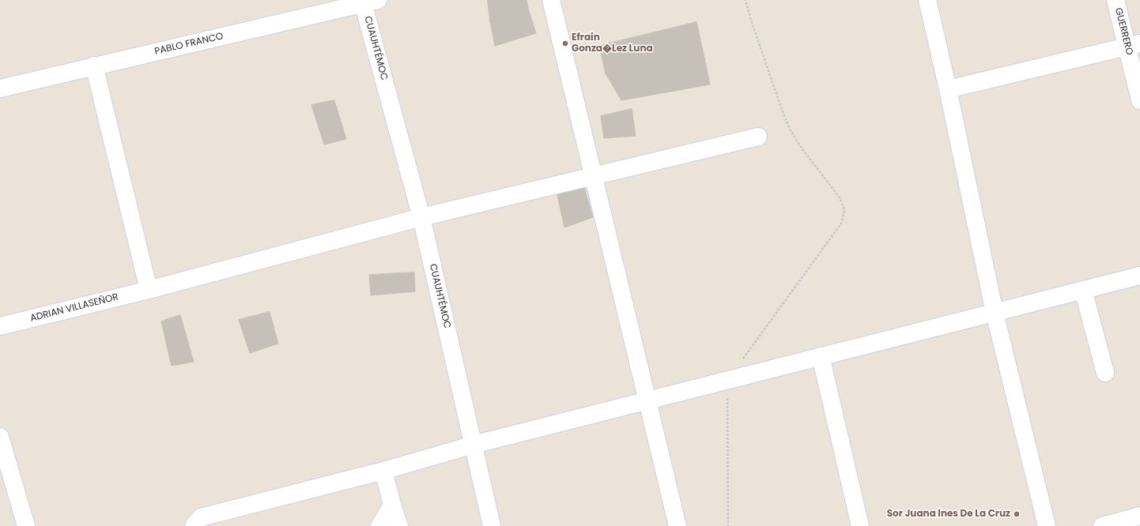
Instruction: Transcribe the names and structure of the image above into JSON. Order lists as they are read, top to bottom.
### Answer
{
  "streets": {
    "street": [
      "GUERRERO",
      "PABLO FRANCO",
      "CUAUHTÉMOC",
      "ADRIAN VILLASEÑOR"
    ]
  },
  "crossings": [
    ["PABLO FRANCO", "CUAUHTÉMOC"],
    ["CUAUHTÉMOC", "ADRIAN VILLASEÑOR"]
  ],
  "places": ["Efrain Gonza�Lez Luna", "Sor Juana Ines De La Cruz"]
}
